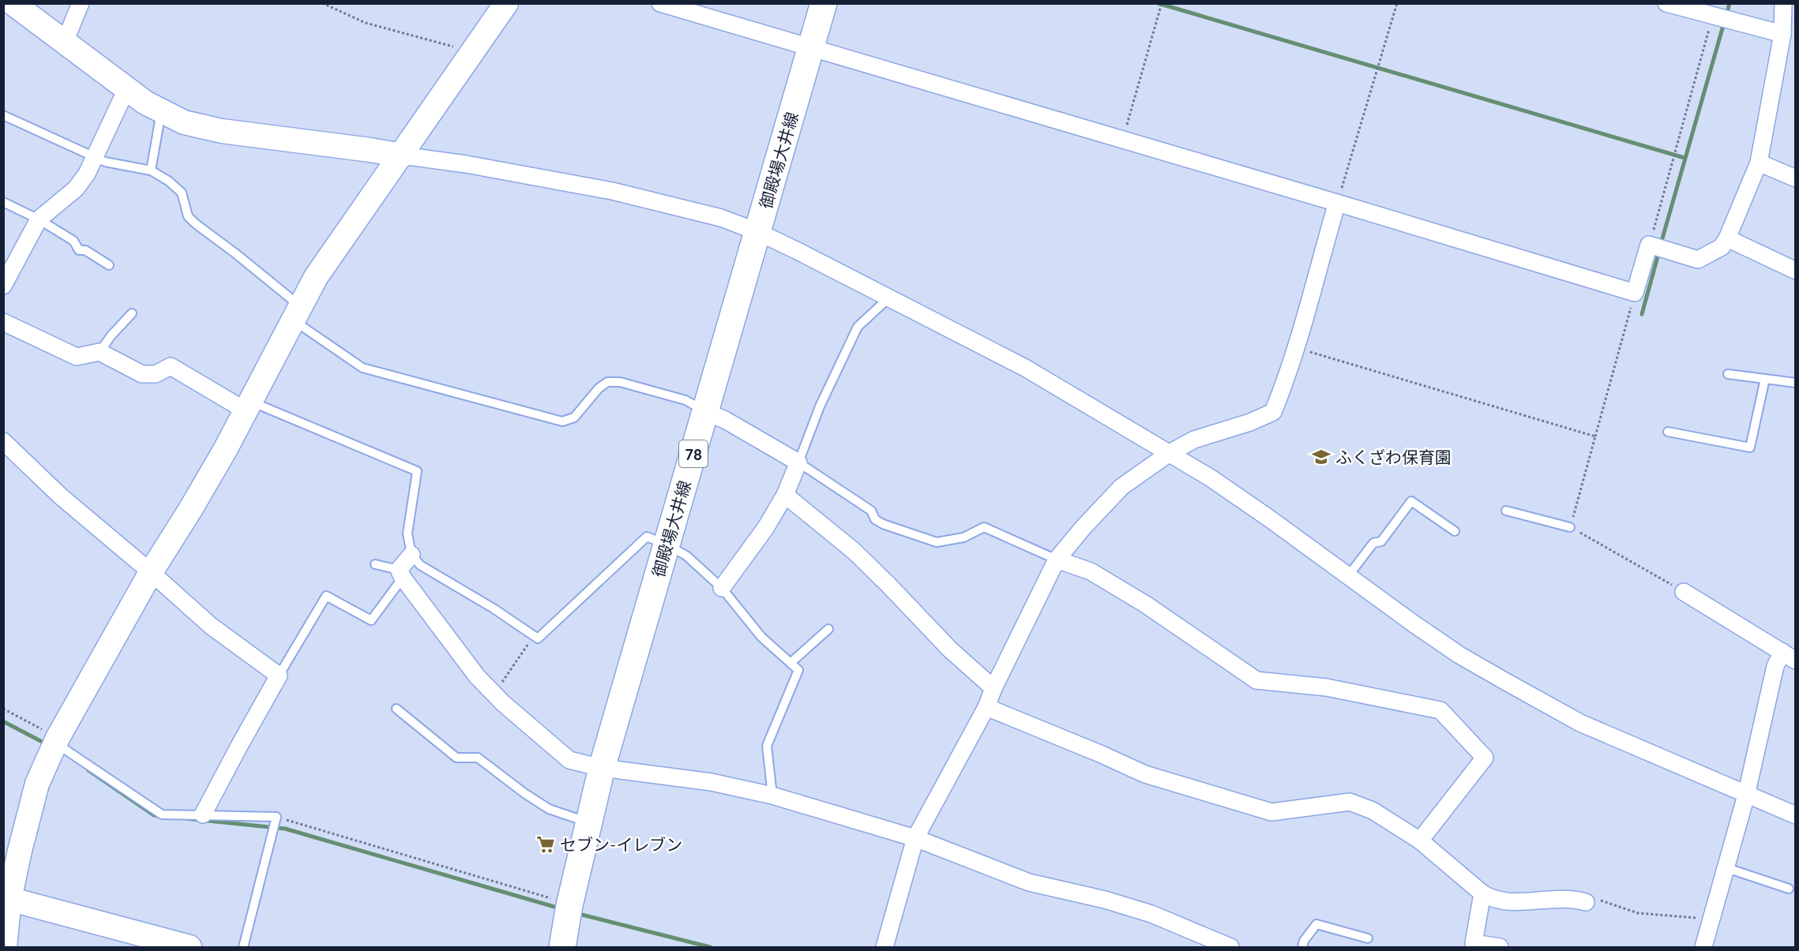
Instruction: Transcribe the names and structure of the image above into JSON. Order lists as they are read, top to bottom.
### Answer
{
  "streets": {
    "main road": ["御殿場大井線", "78"]
  },
  "places": {
    "school or university": ["ふくざわ保育園"],
    "supermarket": ["セブン-イレブン"]
  }
}
